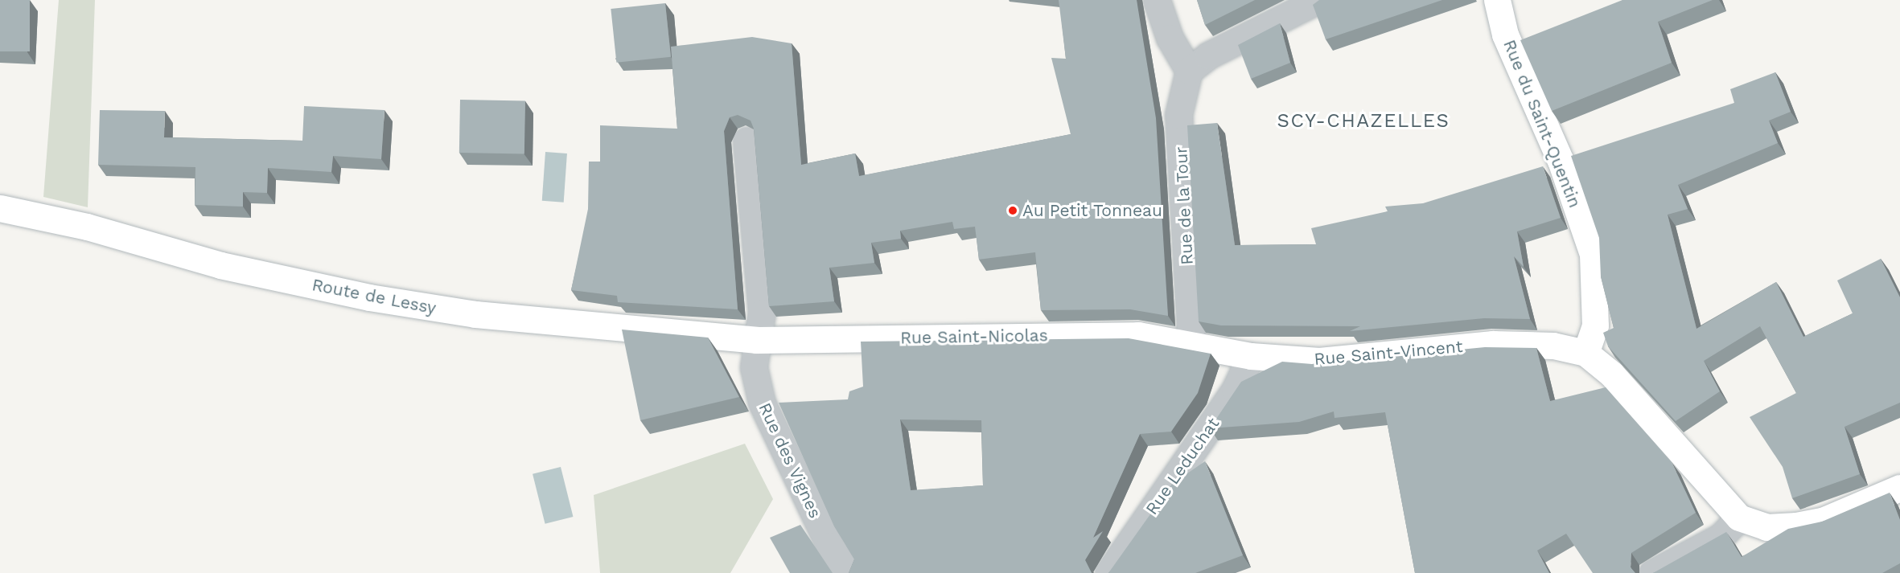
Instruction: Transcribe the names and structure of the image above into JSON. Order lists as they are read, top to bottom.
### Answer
{
  "streets": {
    "street": [
      "Rue du Saint-Quentin",
      "Rue de la Tour",
      "Route de Lessy",
      "Rue Saint-Nicolas",
      "Rue Saint-Vincent",
      "Rue des Vignes",
      "Rue Leduchat"
    ]
  },
  "crossings": [
    ["Rue du Saint-Quentin", "Rue Saint-Vincent"],
    ["Rue de la Tour", "Rue Saint-Nicolas"],
    ["Rue de la Tour", "Rue Saint-Vincent"],
    ["Route de Lessy", "Rue Saint-Nicolas"],
    ["Route de Lessy", "Rue des Vignes"],
    ["Rue Saint-Nicolas", "Rue Saint-Vincent"],
    ["Rue Saint-Nicolas", "Rue des Vignes"],
    ["Rue Saint-Vincent", "Rue Leduchat"]
  ],
  "districts": ["SCY-CHAZELLES"],
  "places": ["Au Petit Tonneau"]
}
